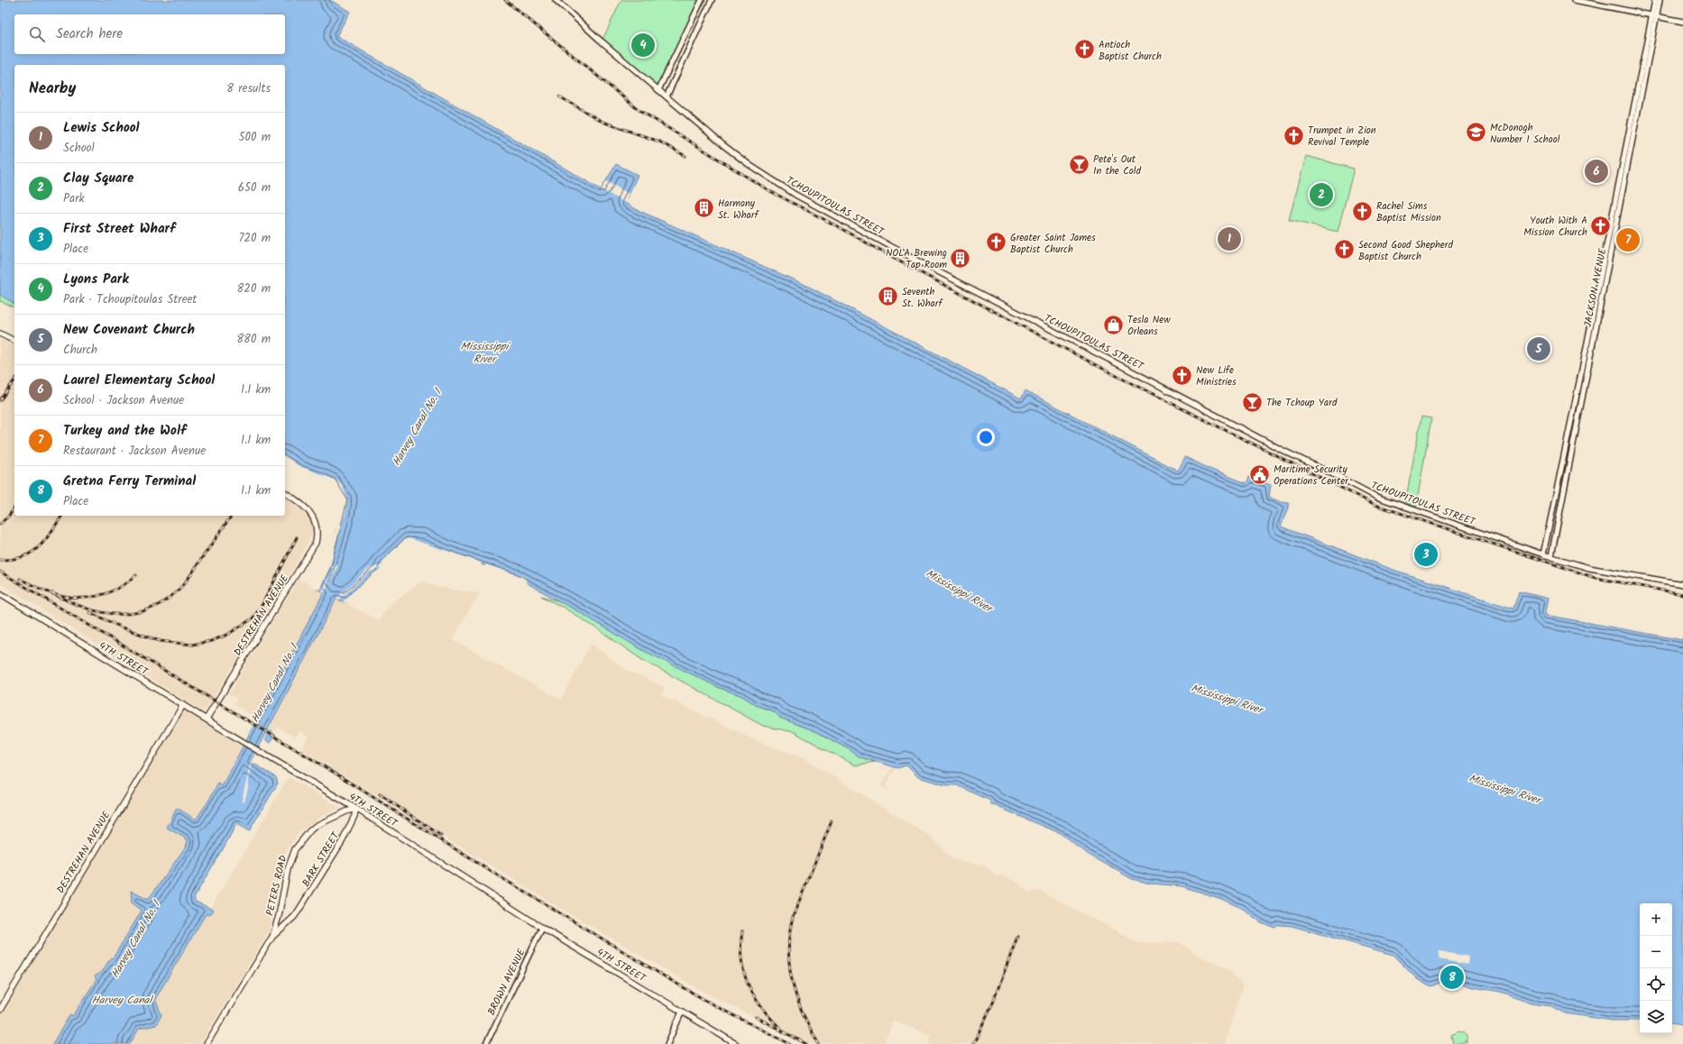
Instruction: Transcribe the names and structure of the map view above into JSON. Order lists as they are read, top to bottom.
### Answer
{
  "streets": {
    "main road": [
      "DESTREHAN AVENUE",
      "4TH STREET",
      "BARK STREET",
      "PETERS ROAD"
    ],
    "street": ["TCHOUPITOULAS STREET", "JACKSON AVENUE", "BROWN AVENUE"]
  },
  "crossings": [
    ["TCHOUPITOULAS STREET", "JACKSON AVENUE"],
    ["DESTREHAN AVENUE", "4TH STREET"],
    ["4TH STREET", "BARK STREET"],
    ["4TH STREET", "PETERS ROAD"],
    ["4TH STREET", "BROWN AVENUE"],
    ["BARK STREET", "PETERS ROAD"]
  ],
  "water": ["Mississippi River", "Harvey Canal No. 1", "Harvey Canal"],
  "places": {
    "church": [
      "Antioch Baptist Church",
      "Trumpet in Zion Revival Temple",
      "Rachel Sims Baptist Mission",
      "Youth With A Mission Church",
      "Greater Saint James Baptist Church",
      "Second Good Shepherd Baptist Church",
      "New Life Ministries"
    ],
    "school or university": ["McDonogh Number 1 School"],
    "bar": ["Pete's Out In the Cold", "The Tchoup Yard"],
    "building": ["Harmony St. Wharf", "NOLA Brewing Tap Room", "Seventh St. Wharf"],
    "shop": ["Tesla New Orleans"],
    "public building": ["Maritime Security Operations Center"]
  },
  "page": {
    "search": "Search here",
    "pins": [
      "4",
      "6",
      "2",
      "1",
      "7",
      "5",
      "3",
      "8"
    ],
    "heading": ["Nearby", "8 results"],
    "list": [
      {
        "mark": "1",
        "name": "Lewis School",
        "note": "School",
        "value": "500 m"
      },
      {
        "mark": "2",
        "name": "Clay Square",
        "note": "Park",
        "value": "650 m"
      },
      {
        "mark": "3",
        "name": "First Street Wharf",
        "note": "Place",
        "value": "720 m"
      },
      {
        "mark": "4",
        "name": "Lyons Park",
        "note": "Park · Tchoupitoulas Street",
        "value": "820 m"
      },
      {
        "mark": "5",
        "name": "New Covenant Church",
        "note": "Church",
        "value": "880 m"
      },
      {
        "mark": "6",
        "name": "Laurel Elementary School",
        "note": "School · Jackson Avenue",
        "value": "1.1 km"
      },
      {
        "mark": "7",
        "name": "Turkey and the Wolf",
        "note": "Restaurant · Jackson Avenue",
        "value": "1.1 km"
      },
      {
        "mark": "8",
        "name": "Gretna Ferry Terminal",
        "note": "Place",
        "value": "1.1 km"
      }
    ],
    "map_buttons": ["+", "−"]
  }
}
